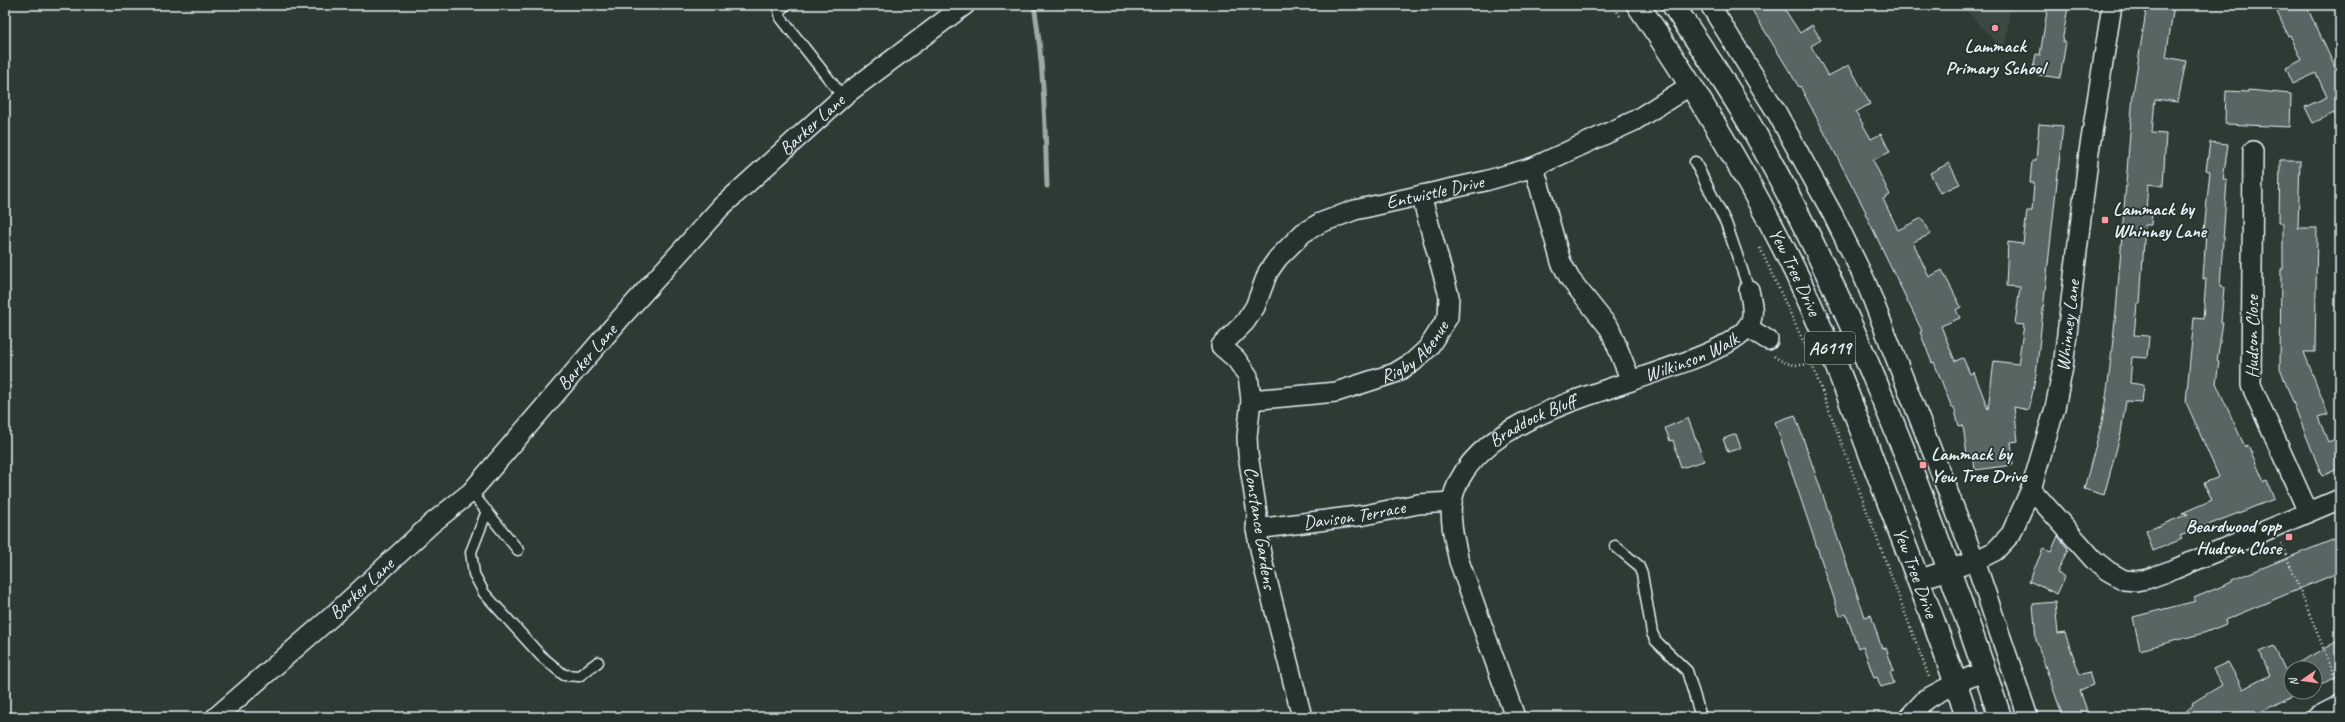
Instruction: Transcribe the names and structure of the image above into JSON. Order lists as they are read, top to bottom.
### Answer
{
  "streets": {
    "highway": ["Yew Tree Drive", "A6119"],
    "street": [
      "Barker Lane",
      "Entwistle Drive",
      "Whinney Lane",
      "Hudson Close",
      "Rigby Abenue",
      "Wilkinson Walk",
      "Braddock Bluff",
      "Davison Terrace",
      "Constance Gardens"
    ]
  },
  "crossings": [
    ["Entwistle Drive", "Yew Tree Drive"],
    ["Entwistle Drive", "Rigby Abenue"],
    ["Entwistle Drive", "Constance Gardens"],
    ["Yew Tree Drive", "Whinney Lane"],
    ["Rigby Abenue", "Constance Gardens"],
    ["Wilkinson Walk", "Braddock Bluff"],
    ["Braddock Bluff", "Davison Terrace"],
    ["Davison Terrace", "Constance Gardens"]
  ],
  "places": {
    "other": ["Lammack Primary School"],
    "transit": ["Lammack by Whinney Lane", "Lammack by Yew Tree Drive", "Beardwood opp Hudson Close"]
  },
  "north": "left"
}
